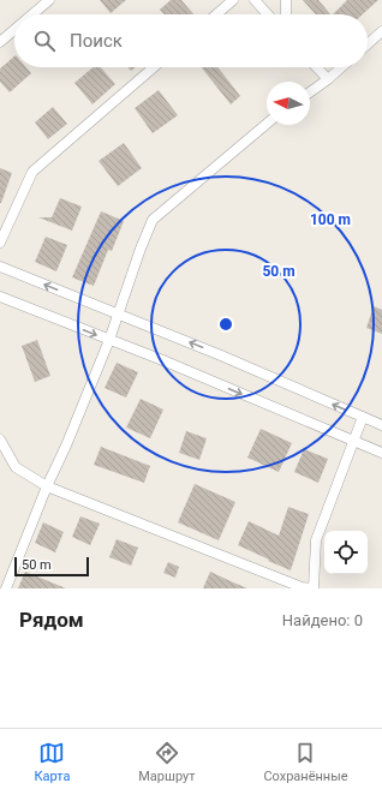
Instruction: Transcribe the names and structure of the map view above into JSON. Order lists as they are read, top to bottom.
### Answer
{
  "scale_bar": "50 m",
  "north": "left",
  "page": {
    "search": "Поиск",
    "scale": "50 m",
    "heading": ["Рядом", "Найдено: 0"],
    "nav": ["Карта", "Маршрут", "Сохранённые"]
  },
  "rings": ["100 m", "50 m"]
}
